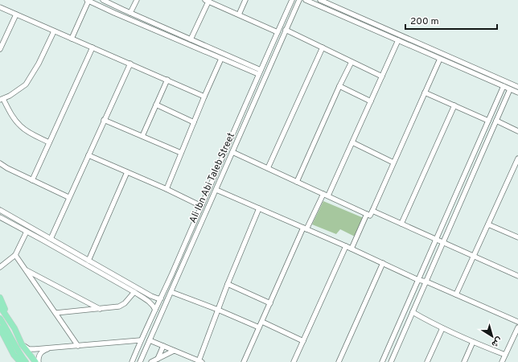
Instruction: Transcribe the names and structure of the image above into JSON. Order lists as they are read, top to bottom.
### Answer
{
  "streets": {
    "street": ["Ali Ibn Abi Taleb Street"]
  },
  "scale_bar": "200 m",
  "north": "bottom right"
}
